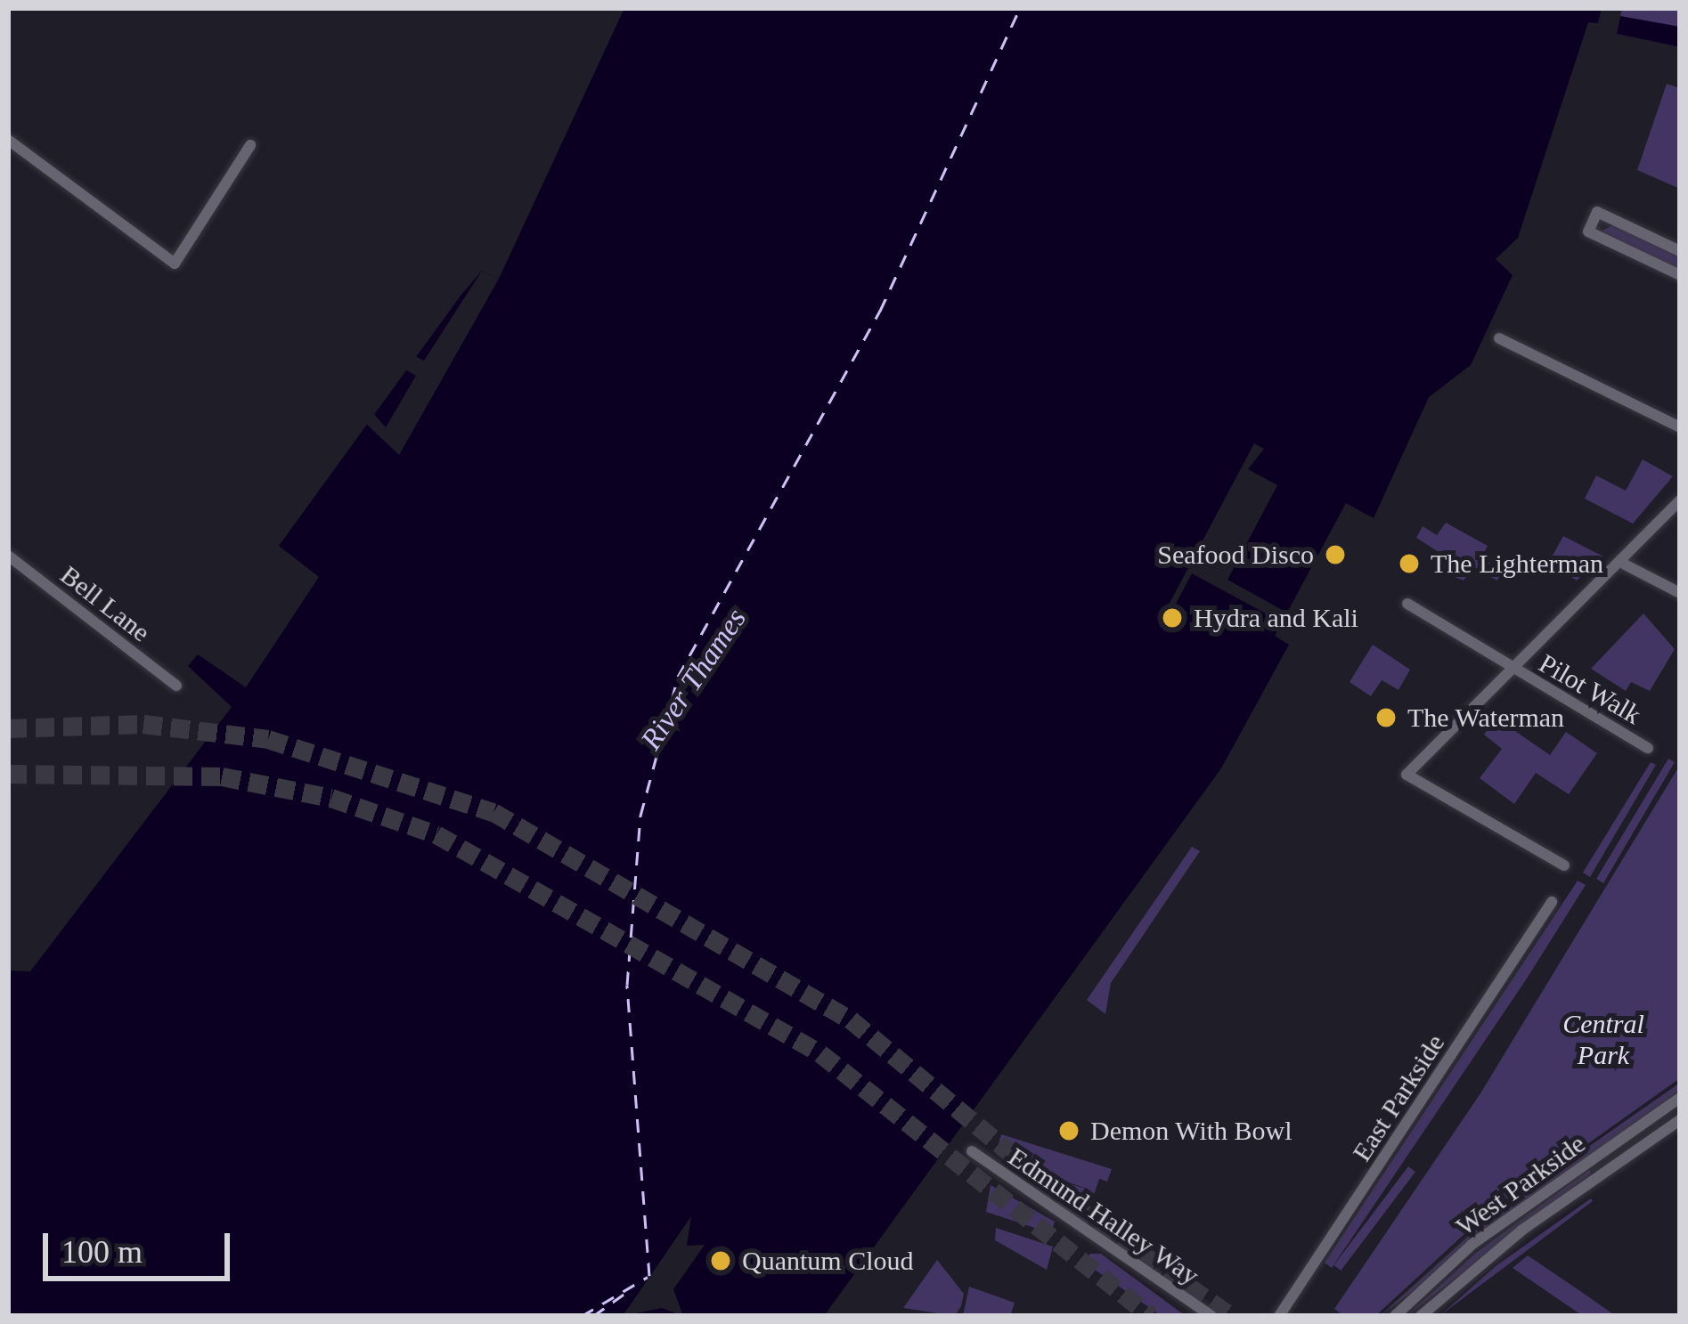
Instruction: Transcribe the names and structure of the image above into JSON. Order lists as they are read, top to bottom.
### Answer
{
  "streets": {
    "street": [
      "Bell Lane",
      "Pilot Walk",
      "East Parkside",
      "West Parkside",
      "Edmund Halley Way"
    ]
  },
  "water": ["River Thames"],
  "parks": ["Central Park"],
  "places": [
    "Seafood Disco",
    "The Lighterman",
    "Hydra and Kali",
    "The Waterman",
    "Demon With Bowl",
    "Quantum Cloud"
  ],
  "scale_bar": "100 m"
}
